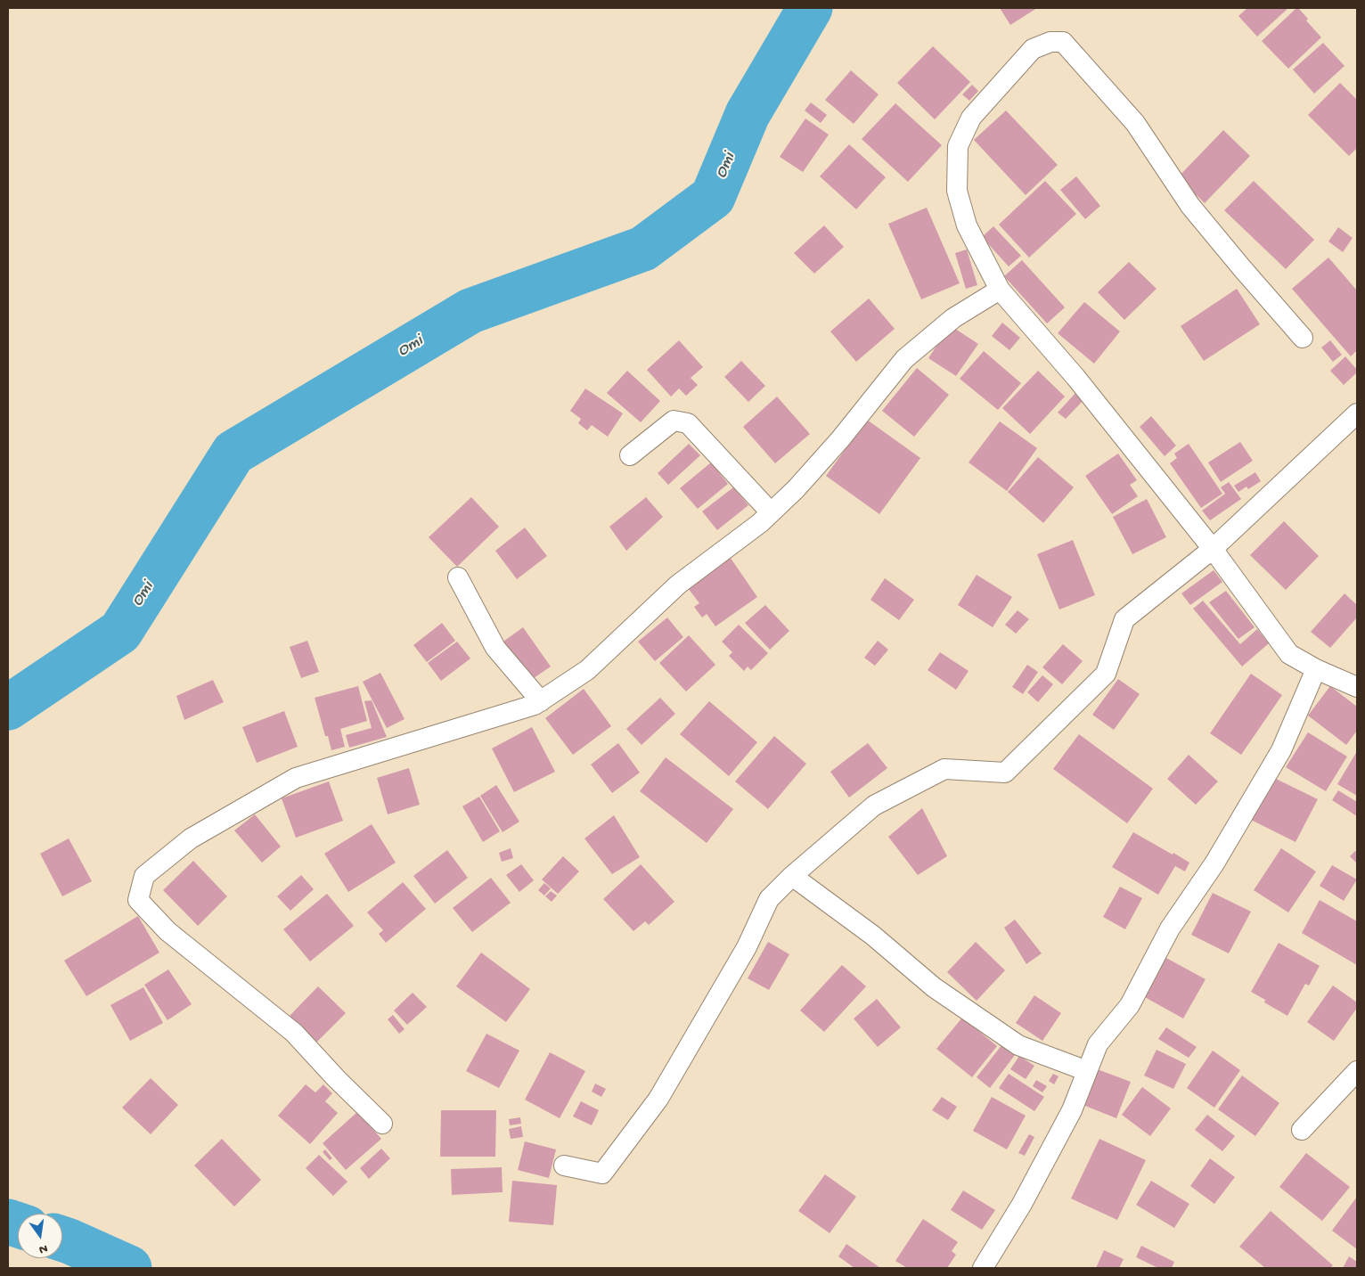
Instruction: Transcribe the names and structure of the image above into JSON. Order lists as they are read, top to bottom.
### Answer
{
  "water": ["Omi"],
  "north": "bottom"
}
